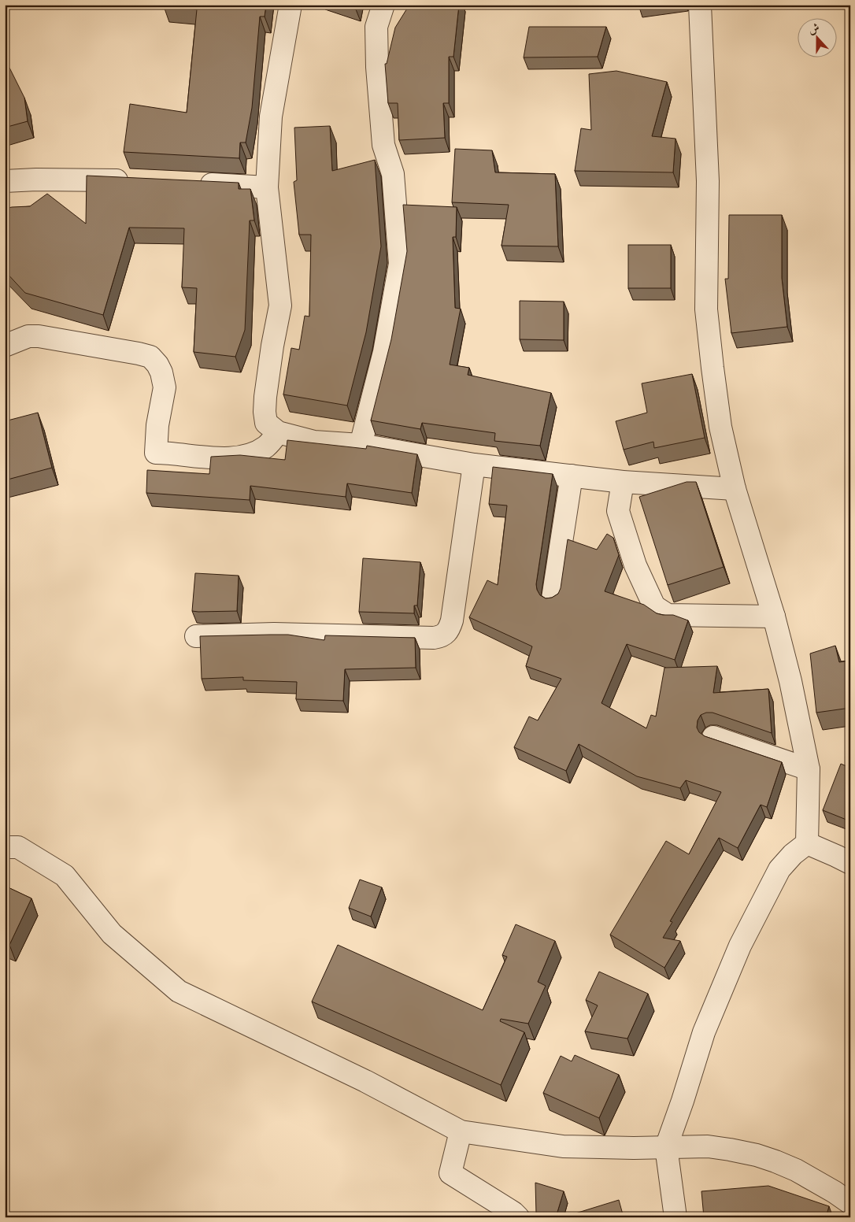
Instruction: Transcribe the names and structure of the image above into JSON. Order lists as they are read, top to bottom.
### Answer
{
  "north": "top"
}
